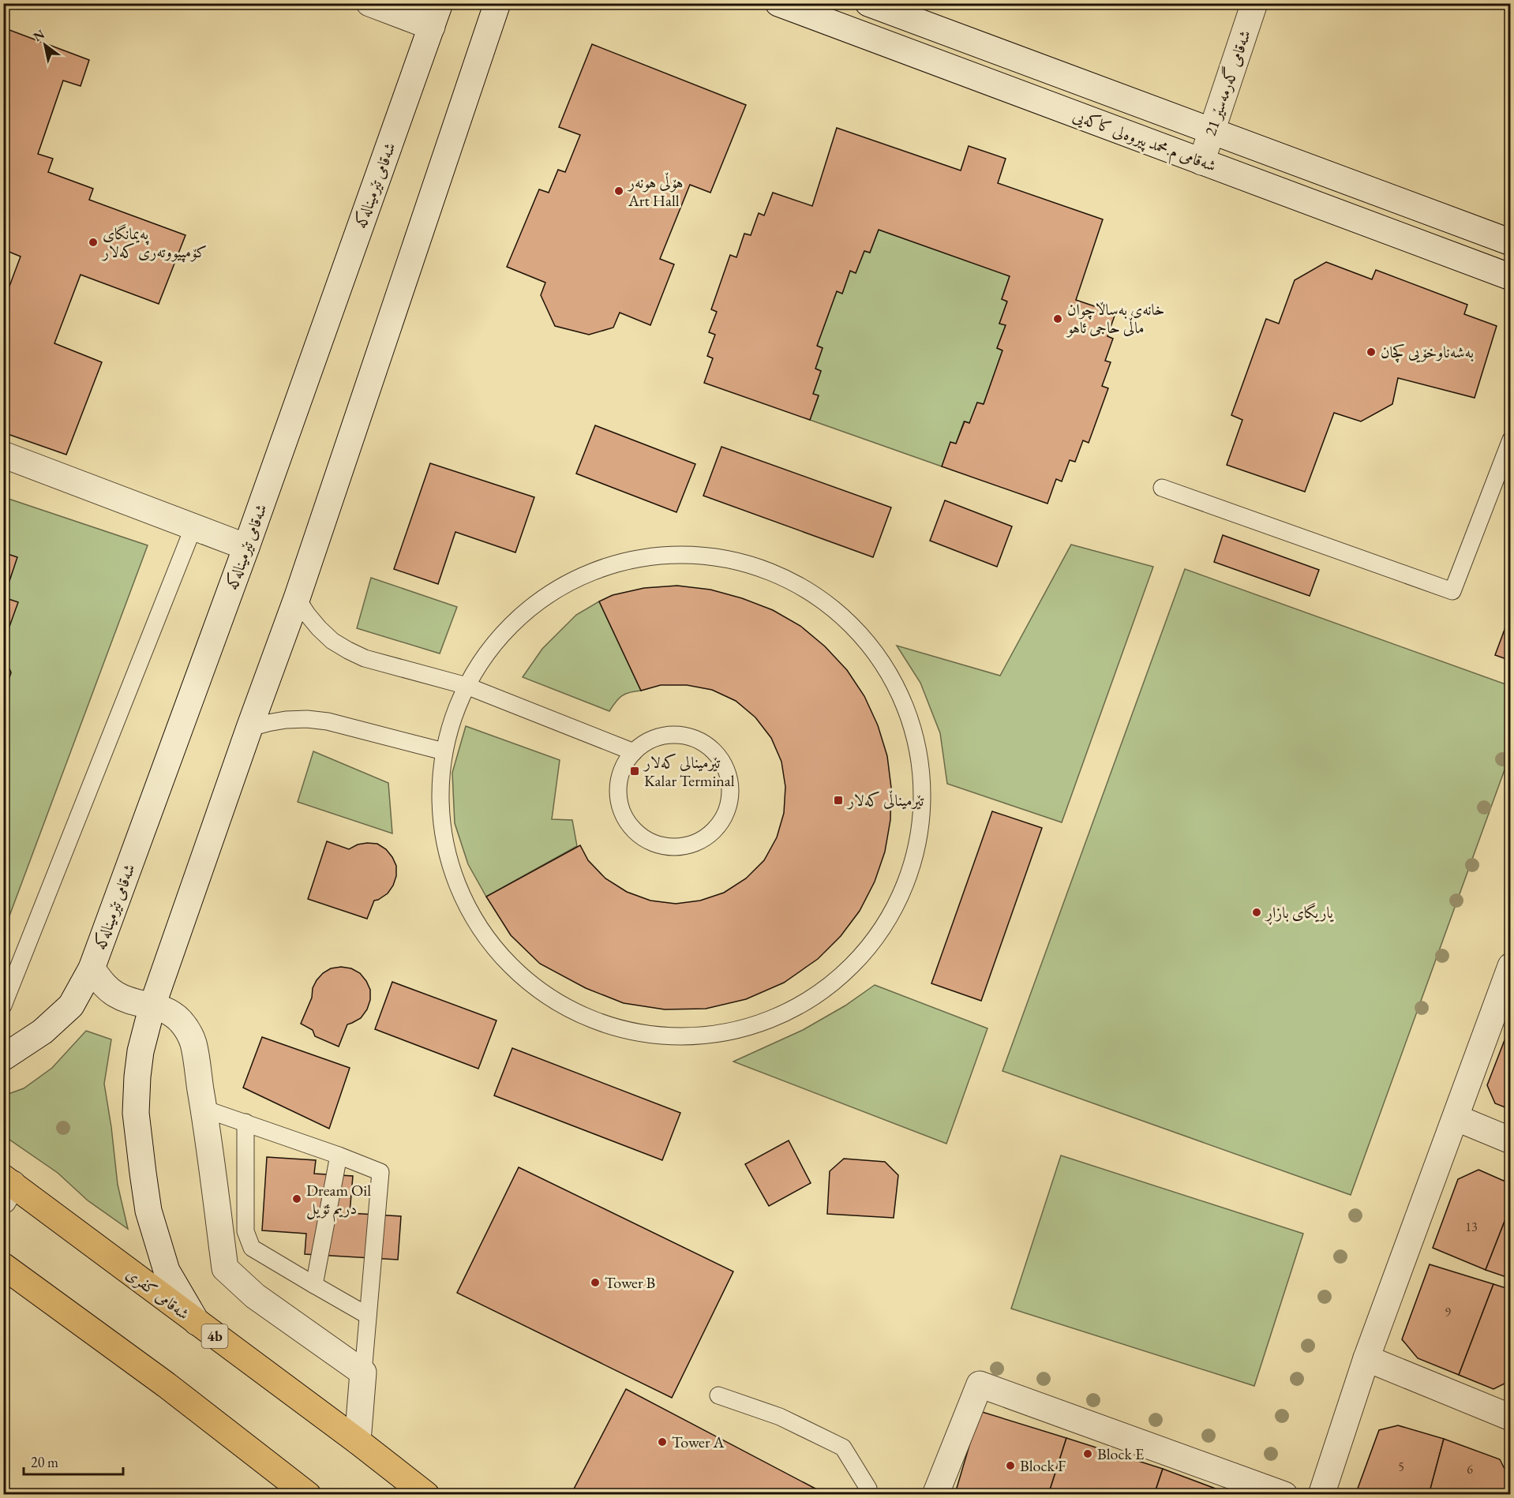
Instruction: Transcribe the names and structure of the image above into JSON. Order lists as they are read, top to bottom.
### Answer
{
  "streets": {
    "highway": ["شەقامی کفری", "4b"],
    "street": ["شەقامی گەرمەسێر 21", "شەقامی م.محمد پیروەلی کاکەیی", "شەقامی تێرمینالەکە"]
  },
  "crossings": [
    ["شەقامی گەرمەسێر 21", "شەقامی م.محمد پیروەلی کاکەیی"]
  ],
  "places": {
    "other": [
      "هۆڵی هونەر Art Hall",
      "پەیمانگای کۆمپیووتەری کەلار",
      "خانەی بەساڵاچوان ماڵی حاجی ئاهو",
      "بەشەناوخۆیی کچان",
      "یاریگای بازاڕ",
      "Dream Oil دریم ئۆیل",
      "Tower B",
      "Tower A",
      "Block E",
      "Block F"
    ],
    "transit": ["تێرمینالی کەلار Kalar Terminal", "تێرمیناڵی کەلار"]
  },
  "house_numbers": [
    "13",
    "9",
    "5",
    "6"
  ],
  "scale_bar": "20 m",
  "north": "top left"
}
